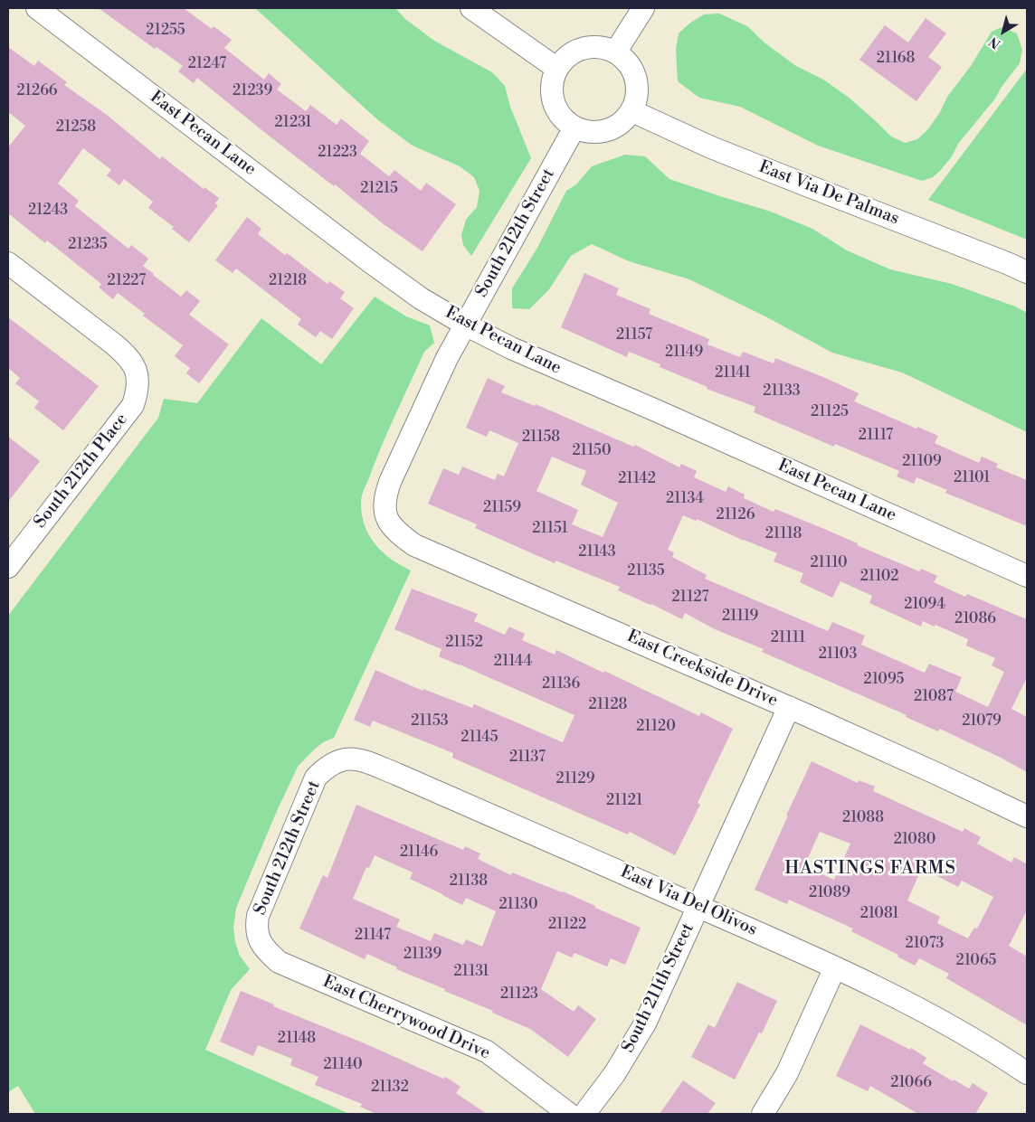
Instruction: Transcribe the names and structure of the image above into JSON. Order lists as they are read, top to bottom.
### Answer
{
  "streets": {
    "street": [
      "East Pecan Lane",
      "East Via De Palmas",
      "South 212th Street",
      "South 212th Place",
      "East Creekside Drive",
      "East Via Del Olivos",
      "South 211th Street",
      "East Cherrywood Drive"
    ]
  },
  "crossings": [
    ["East Pecan Lane", "South 212th Street"],
    ["East Via De Palmas", "South 212th Street"],
    ["South 212th Street", "East Creekside Drive"],
    ["South 212th Street", "East Via Del Olivos"],
    ["South 212th Street", "East Cherrywood Drive"],
    ["East Creekside Drive", "South 211th Street"],
    ["East Via Del Olivos", "South 211th Street"]
  ],
  "districts": ["HASTINGS FARMS"],
  "house_numbers": [
    "21255",
    "21168",
    "21247",
    "21266",
    "21239",
    "21231",
    "21258",
    "21223",
    "21215",
    "21243",
    "21235",
    "21227",
    "21218",
    "21157",
    "21149",
    "21141",
    "21133",
    "21125",
    "21117",
    "21158",
    "21150",
    "21109",
    "21101",
    "21142",
    "21134",
    "21159",
    "21126",
    "21151",
    "21118",
    "21143",
    "21110",
    "21135",
    "21102",
    "21127",
    "21094",
    "21119",
    "21086",
    "21111",
    "21152",
    "21103",
    "21144",
    "21095",
    "21136",
    "21087",
    "21128",
    "21153",
    "21079",
    "21120",
    "21145",
    "21137",
    "21129",
    "21121",
    "21088",
    "21080",
    "21146",
    "21138",
    "21089",
    "21130",
    "21081",
    "21122",
    "21147",
    "21073",
    "21139",
    "21065",
    "21131",
    "21123",
    "21148",
    "21140",
    "21066",
    "21132"
  ],
  "north": "bottom left"
}
